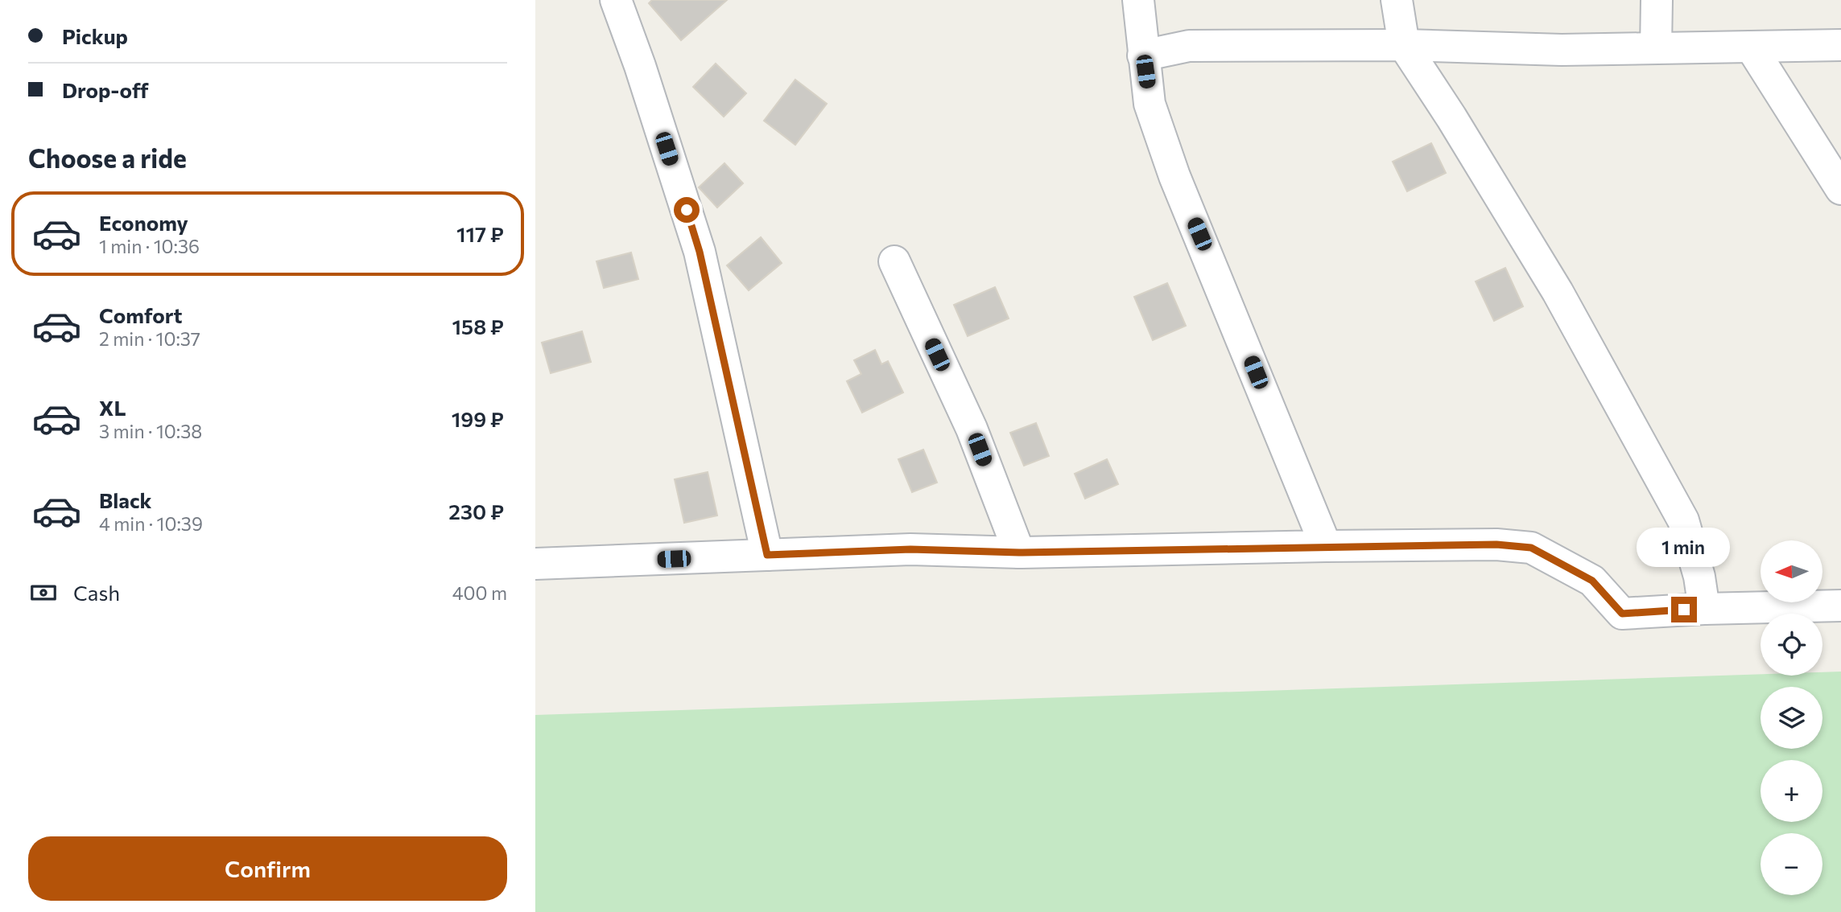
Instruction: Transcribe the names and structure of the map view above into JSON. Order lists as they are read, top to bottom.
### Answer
{
  "north": "left",
  "page": {
    "banner": ["Pickup", "Drop-off"],
    "heading": "Choose a ride",
    "list": [
      {
        "name": "Economy",
        "note": "1 min · 10:36",
        "value": "117 ₽"
      },
      {
        "name": "Comfort",
        "note": "2 min · 10:37",
        "value": "158 ₽"
      },
      {
        "name": "XL",
        "note": "3 min · 10:38",
        "value": "199 ₽"
      },
      {
        "name": "Black",
        "note": "4 min · 10:39",
        "value": "230 ₽"
      }
    ],
    "bubble": "1 min",
    "map_buttons": ["+", "−"],
    "pay": ["Cash", "400 m"],
    "buttons": "Confirm"
  }
}
